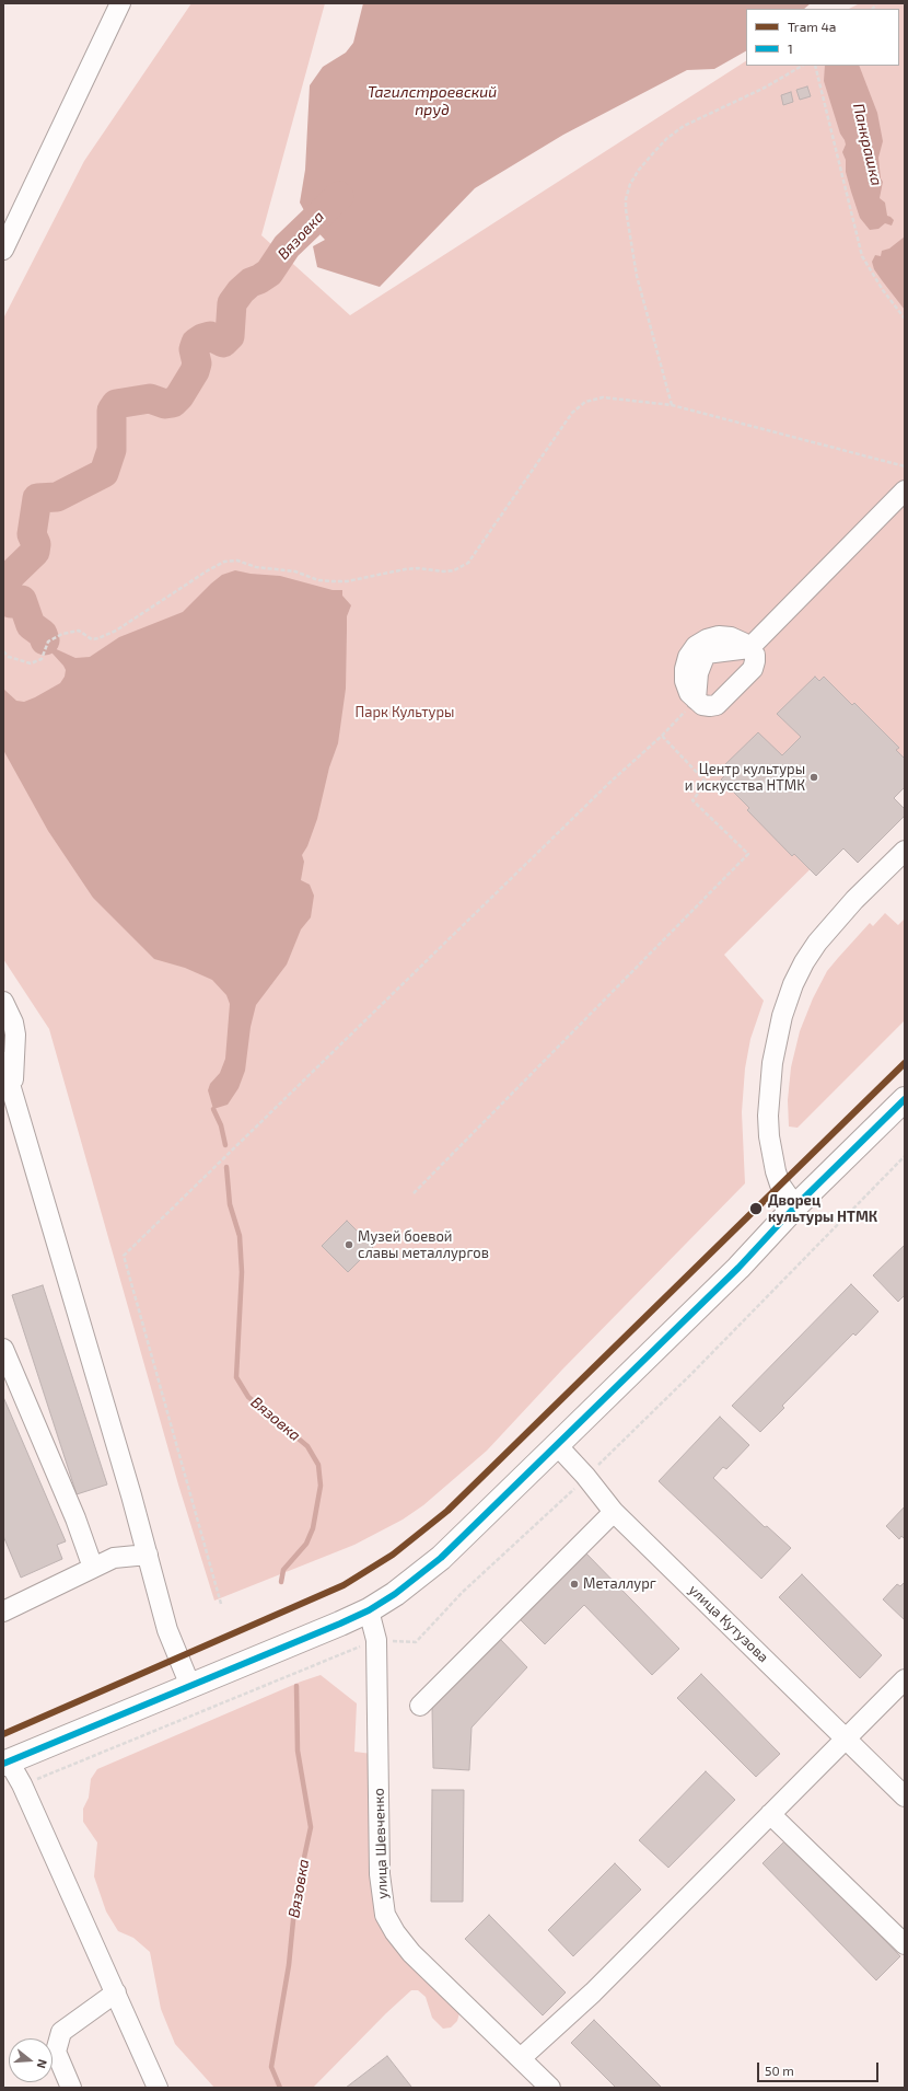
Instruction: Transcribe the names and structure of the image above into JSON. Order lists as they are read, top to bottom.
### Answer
{
  "streets": {
    "street": ["улица Кутузова", "улица Шевченко"]
  },
  "water": ["Тагилстроевский пруд", "Панкрашка", "Вязовка"],
  "parks": ["Парк Культуры"],
  "places": [
    "Центр культуры и искусства НТМК",
    "Дворец культуры НТМК",
    "Музей боевой славы металлургов",
    "Металлург"
  ],
  "lines": ["tram line 4а", "transit line 1"],
  "legend": ["Tram 4а", "1"],
  "scale_bar": "50 m",
  "north": "right"
}
